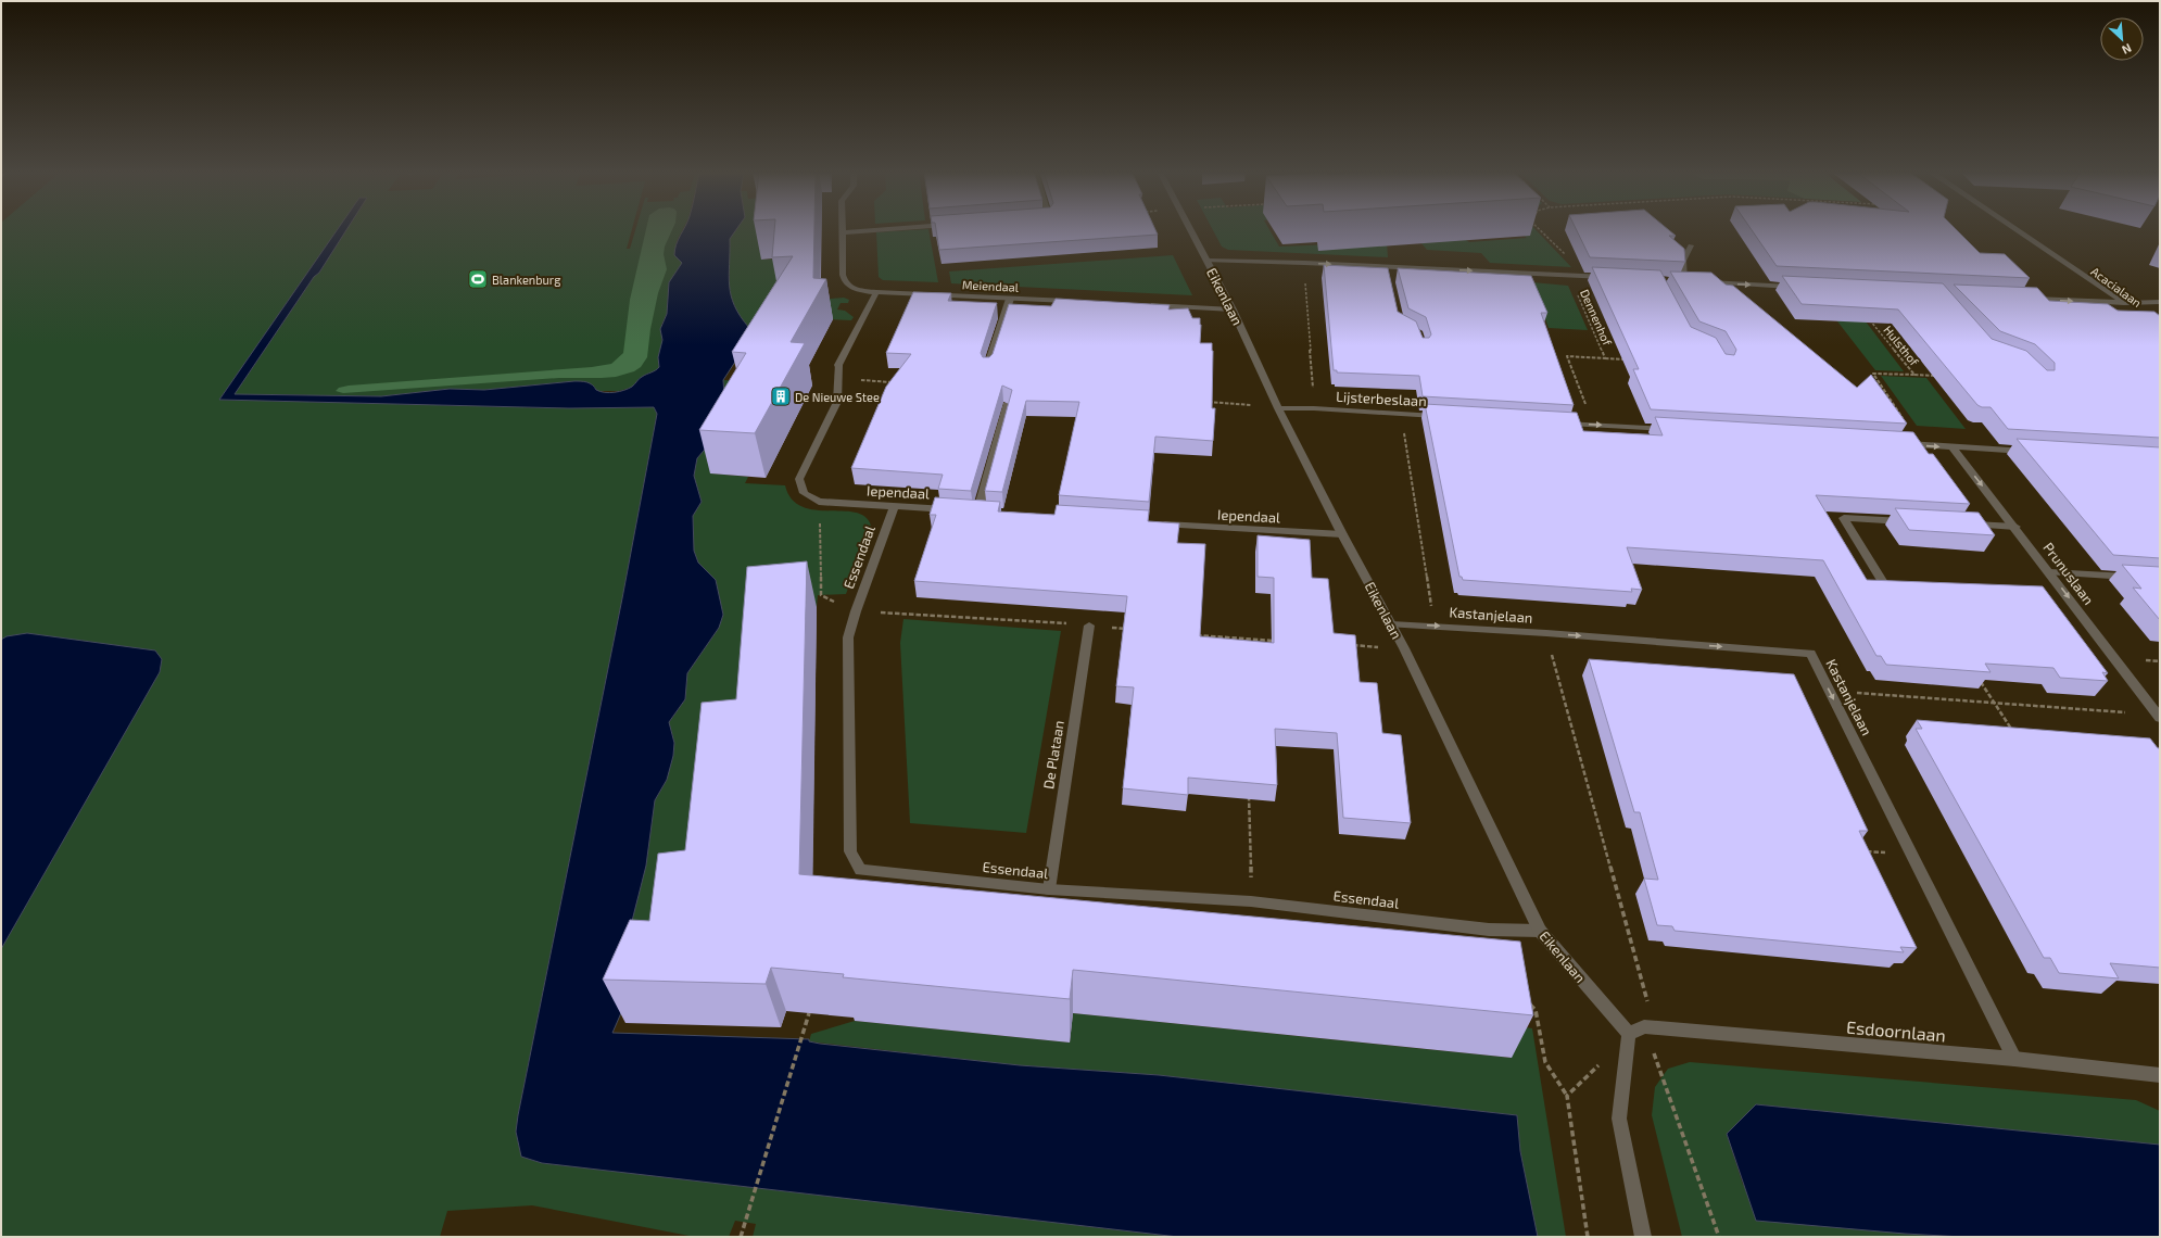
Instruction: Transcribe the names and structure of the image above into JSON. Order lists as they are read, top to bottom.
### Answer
{
  "streets": {
    "street": [
      "Meiendaal",
      "Acacialaan",
      "Eikenlaan",
      "Lijsterbeslaan",
      "Iependaal",
      "Essendaal",
      "Prunuslaan",
      "Kastanjelaan",
      "De Plataan",
      "Esdoornlaan"
    ],
    "path": ["Dennenhof", "Hulsthof"]
  },
  "crossings": [
    ["Meiendaal", "Iependaal"],
    ["Eikenlaan", "Lijsterbeslaan"],
    ["Eikenlaan", "Iependaal"],
    ["Eikenlaan", "Essendaal"],
    ["Eikenlaan", "Kastanjelaan"],
    ["Iependaal", "Essendaal"],
    ["Essendaal", "De Plataan"],
    ["Kastanjelaan", "Esdoornlaan"]
  ],
  "one_way": ["Prunuslaan", "Kastanjelaan"],
  "places": {
    "sports": ["Blankenburg"],
    "building": ["De Nieuwe Stee"]
  },
  "north": "bottom right"
}
